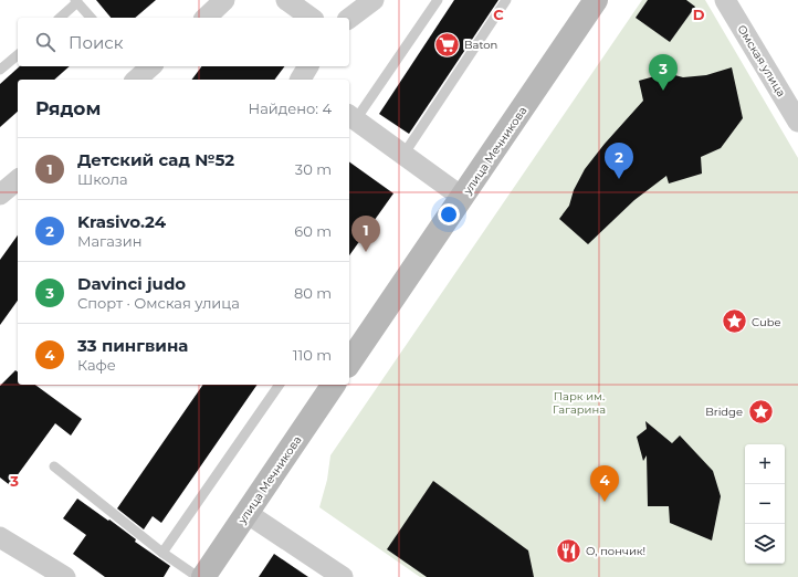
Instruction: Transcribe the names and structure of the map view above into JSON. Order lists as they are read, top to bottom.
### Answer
{
  "streets": {
    "street": ["Омская улица", "улица Мечникова"]
  },
  "parks": ["Парк им. Гагарина"],
  "places": {
    "supermarket": ["Baton"],
    "place": ["Cube", "Bridge"],
    "restaurant": ["О, пончик!"]
  },
  "page": {
    "search": "Поиск",
    "pins": [
      "3",
      "2",
      "1",
      "4"
    ],
    "heading": ["Рядом", "Найдено: 4"],
    "list": [
      {
        "mark": "1",
        "name": "Детский сад №52",
        "note": "Школа",
        "value": "30 m"
      },
      {
        "mark": "2",
        "name": "Krasivo.24",
        "note": "Магазин",
        "value": "60 m"
      },
      {
        "mark": "3",
        "name": "Davinci judo",
        "note": "Спорт · Омская улица",
        "value": "80 m"
      },
      {
        "mark": "4",
        "name": "33 пингвина",
        "note": "Кафе",
        "value": "110 m"
      }
    ],
    "map_buttons": ["+", "−"]
  },
  "grid": {
    "columns": ["C", "D"],
    "rows": ["3"]
  }
}
